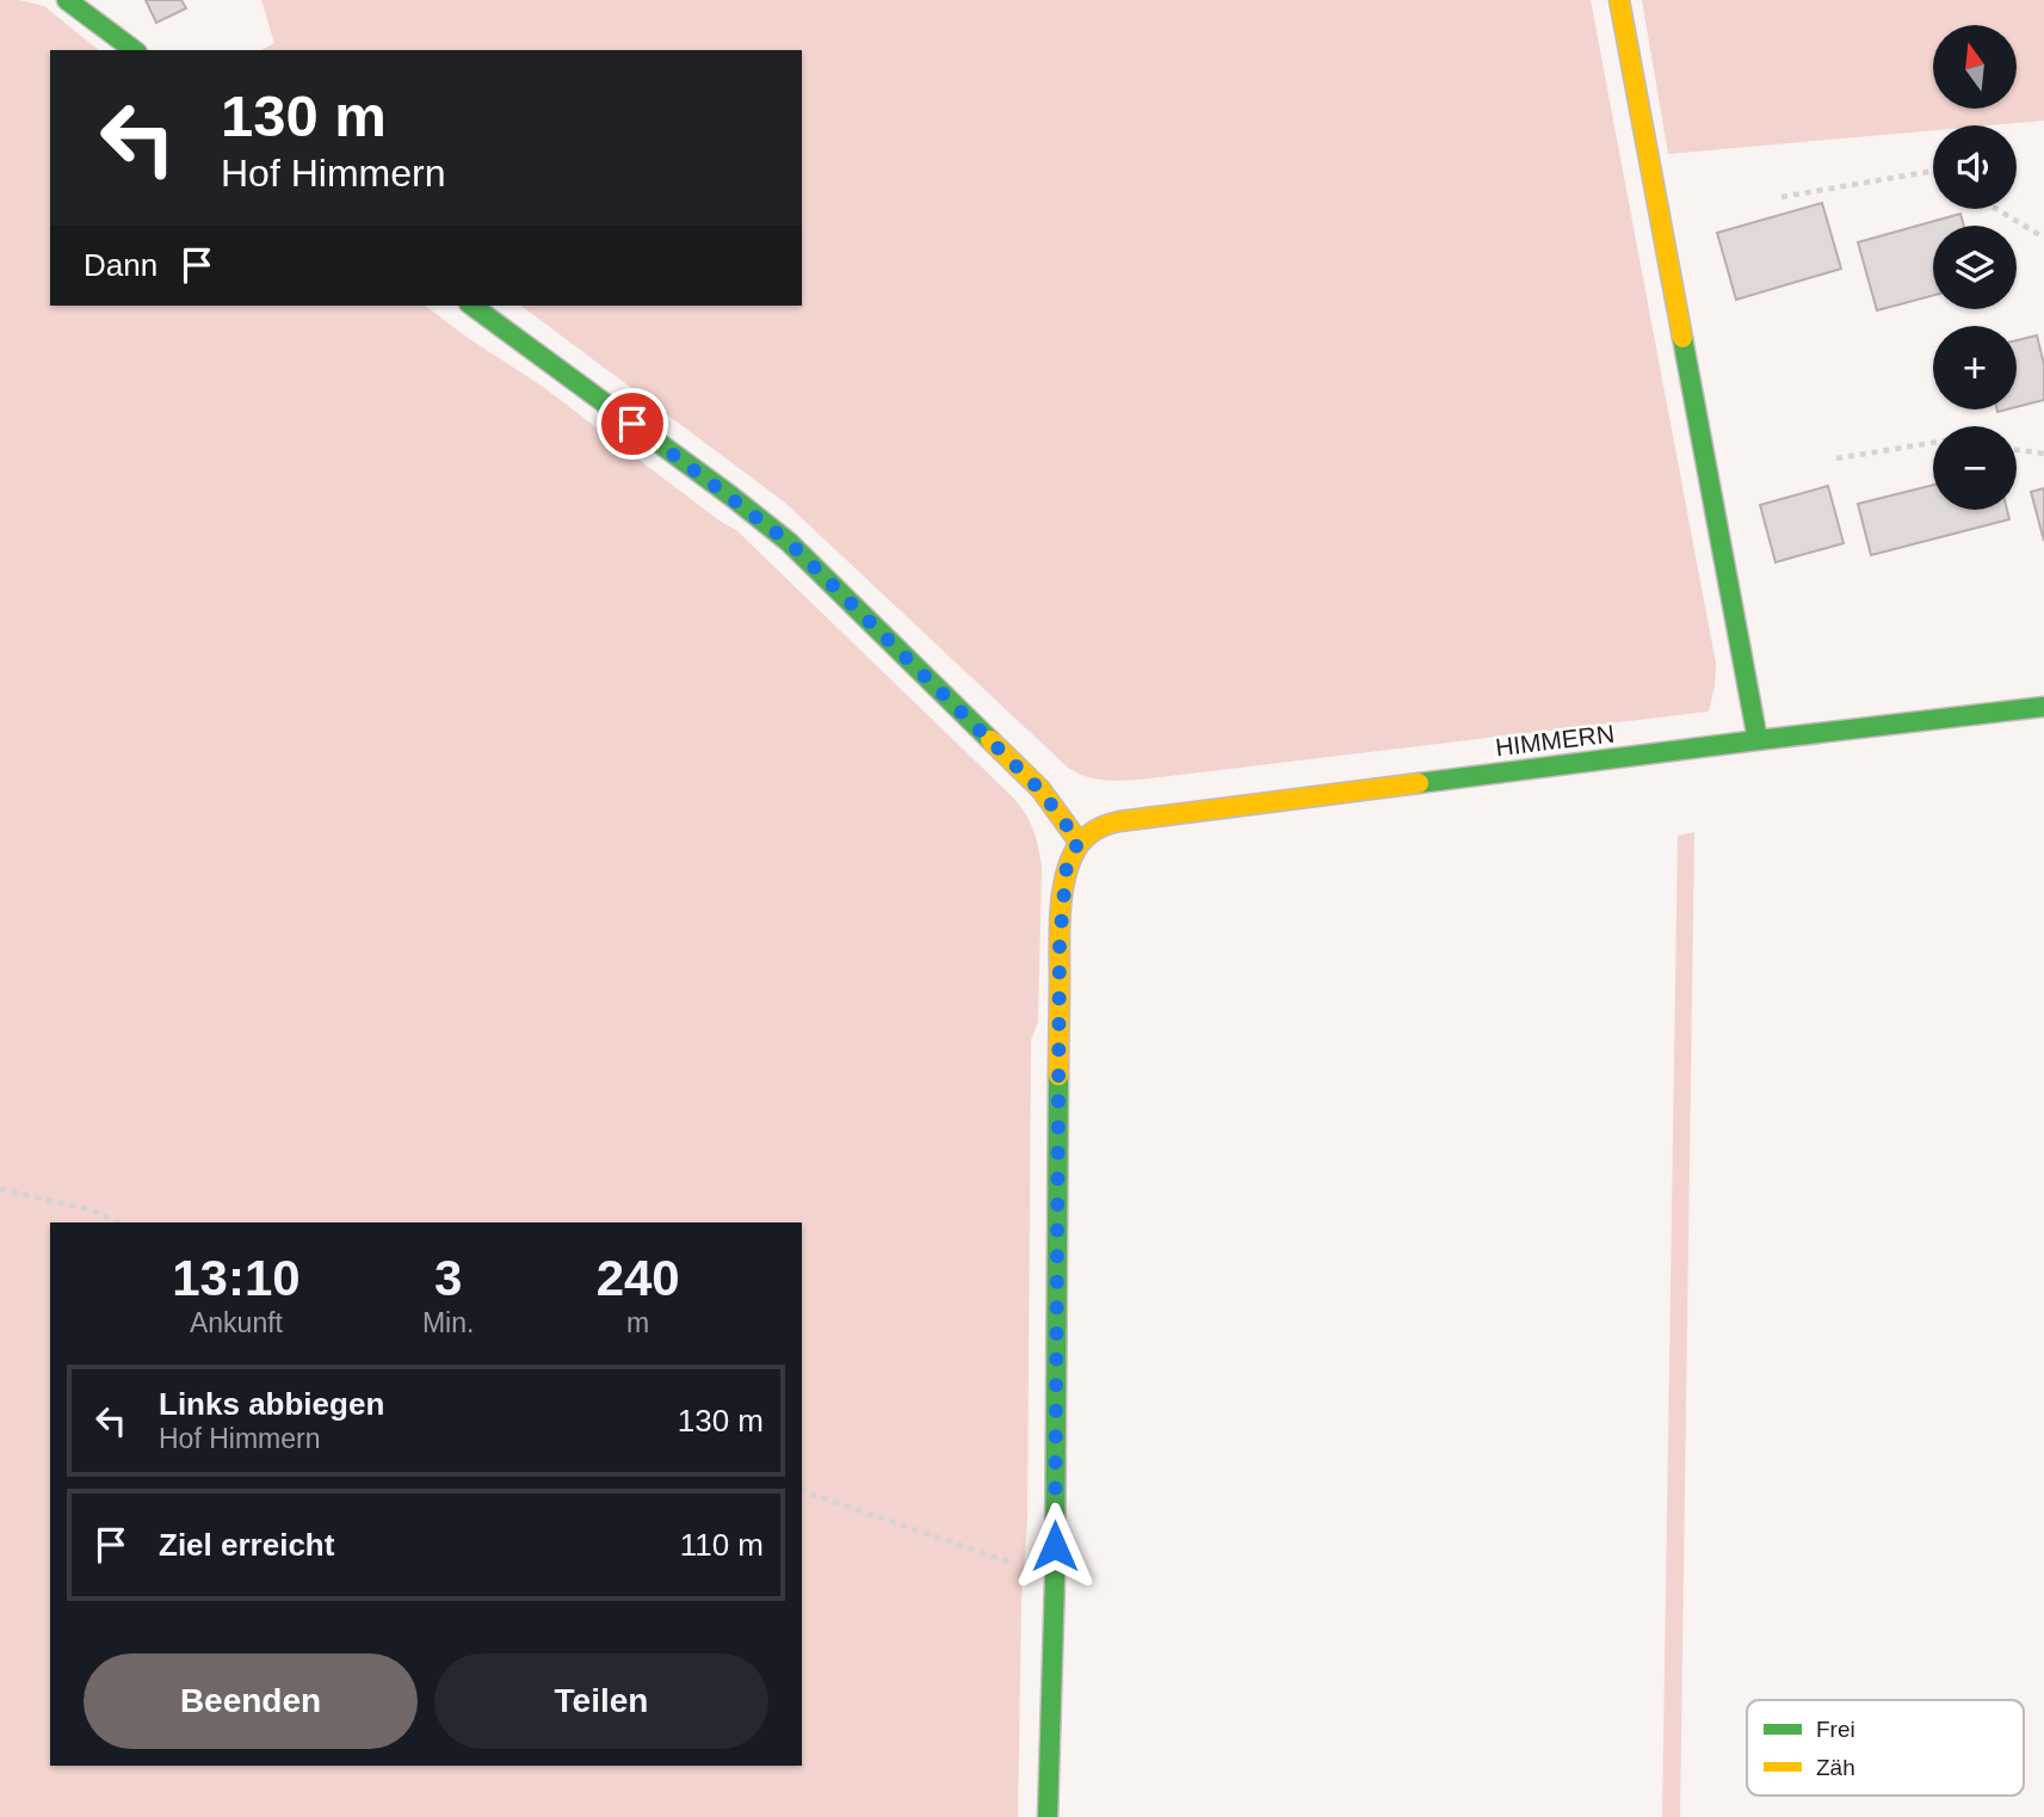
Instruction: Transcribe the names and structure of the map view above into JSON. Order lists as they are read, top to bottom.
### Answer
{
  "streets": {
    "street": ["HIMMERN"]
  },
  "legend": ["Frei", "Zäh"],
  "north": "top",
  "page": {
    "map_buttons": ["+", "−"],
    "turn": ["130 m", "Hof Himmern"],
    "then": "Dann",
    "eta": [
      "13:10",
      "Ankunft",
      "3",
      "Min.",
      "240",
      "m"
    ],
    "list": [
      {
        "name": "Links abbiegen",
        "note": "Hof Himmern",
        "value": "130 m"
      },
      {
        "name": "Ziel erreicht",
        "value": "110 m"
      }
    ],
    "buttons": ["Beenden", "Teilen"]
  }
}
